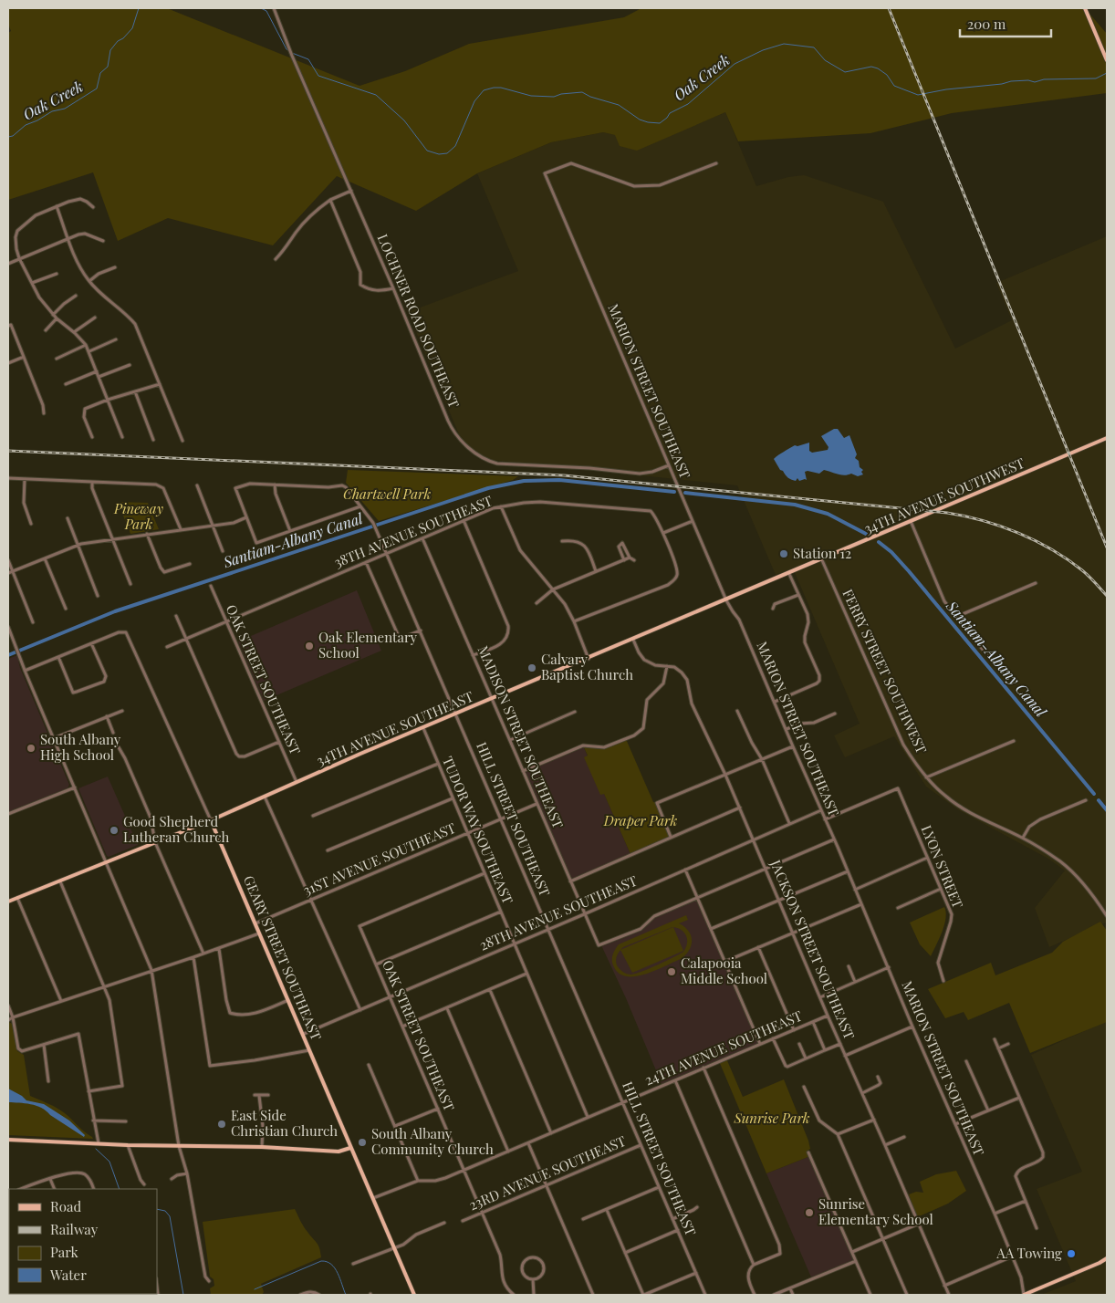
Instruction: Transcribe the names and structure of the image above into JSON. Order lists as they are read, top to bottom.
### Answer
{
  "streets": {
    "main road": ["34TH AVENUE SOUTHWEST", "34TH AVENUE SOUTHEAST", "GEARY STREET SOUTHEAST"],
    "street": [
      "LOCHNER ROAD SOUTHEAST",
      "MARION STREET SOUTHEAST",
      "38TH AVENUE SOUTHEAST",
      "FERRY STREET SOUTHWEST",
      "OAK STREET SOUTHEAST",
      "MADISON STREET SOUTHEAST",
      "HILL STREET SOUTHEAST",
      "TUDOR WAY SOUTHEAST",
      "31ST AVENUE SOUTHEAST",
      "LYON STREET",
      "28TH AVENUE SOUTHEAST",
      "JACKSON STREET SOUTHEAST",
      "24TH AVENUE SOUTHEAST",
      "23RD AVENUE SOUTHEAST"
    ]
  },
  "crossings": [
    ["LOCHNER ROAD SOUTHEAST", "MARION STREET SOUTHEAST"],
    ["MARION STREET SOUTHEAST", "34TH AVENUE SOUTHEAST"],
    ["MARION STREET SOUTHEAST", "LYON STREET"],
    ["MARION STREET SOUTHEAST", "28TH AVENUE SOUTHEAST"],
    ["34TH AVENUE SOUTHWEST", "FERRY STREET SOUTHWEST"],
    ["34TH AVENUE SOUTHWEST", "34TH AVENUE SOUTHEAST"],
    ["38TH AVENUE SOUTHEAST", "OAK STREET SOUTHEAST"],
    ["38TH AVENUE SOUTHEAST", "MADISON STREET SOUTHEAST"],
    ["38TH AVENUE SOUTHEAST", "HILL STREET SOUTHEAST"],
    ["OAK STREET SOUTHEAST", "34TH AVENUE SOUTHEAST"],
    ["OAK STREET SOUTHEAST", "TUDOR WAY SOUTHEAST"],
    ["OAK STREET SOUTHEAST", "28TH AVENUE SOUTHEAST"],
    ["OAK STREET SOUTHEAST", "24TH AVENUE SOUTHEAST"],
    ["OAK STREET SOUTHEAST", "23RD AVENUE SOUTHEAST"],
    ["34TH AVENUE SOUTHEAST", "MADISON STREET SOUTHEAST"],
    ["34TH AVENUE SOUTHEAST", "HILL STREET SOUTHEAST"],
    ["34TH AVENUE SOUTHEAST", "TUDOR WAY SOUTHEAST"],
    ["34TH AVENUE SOUTHEAST", "JACKSON STREET SOUTHEAST"],
    ["34TH AVENUE SOUTHEAST", "GEARY STREET SOUTHEAST"],
    ["MADISON STREET SOUTHEAST", "31ST AVENUE SOUTHEAST"],
    ["MADISON STREET SOUTHEAST", "28TH AVENUE SOUTHEAST"],
    ["HILL STREET SOUTHEAST", "31ST AVENUE SOUTHEAST"],
    ["HILL STREET SOUTHEAST", "28TH AVENUE SOUTHEAST"],
    ["HILL STREET SOUTHEAST", "24TH AVENUE SOUTHEAST"],
    ["HILL STREET SOUTHEAST", "23RD AVENUE SOUTHEAST"],
    ["TUDOR WAY SOUTHEAST", "31ST AVENUE SOUTHEAST"],
    ["TUDOR WAY SOUTHEAST", "28TH AVENUE SOUTHEAST"],
    ["TUDOR WAY SOUTHEAST", "24TH AVENUE SOUTHEAST"],
    ["31ST AVENUE SOUTHEAST", "GEARY STREET SOUTHEAST"],
    ["28TH AVENUE SOUTHEAST", "JACKSON STREET SOUTHEAST"],
    ["28TH AVENUE SOUTHEAST", "GEARY STREET SOUTHEAST"],
    ["JACKSON STREET SOUTHEAST", "24TH AVENUE SOUTHEAST"],
    ["GEARY STREET SOUTHEAST", "24TH AVENUE SOUTHEAST"]
  ],
  "water": ["Oak Creek", "Santiam-Albany Canal"],
  "parks": [
    "Chartwell Park",
    "Pineway Park",
    "Draper Park",
    "Sunrise Park"
  ],
  "places": [
    "Station 12",
    "Oak Elementary School",
    "Calvary Baptist Church",
    "South Albany High School",
    "Good Shepherd Lutheran Church",
    "Calapooia Middle School",
    "East Side Christian Church",
    "South Albany Community Church",
    "Sunrise Elementary School",
    "AA Towing"
  ],
  "legend": [
    "Road",
    "Railway",
    "Park",
    "Water"
  ],
  "scale_bar": "200 m"
}
